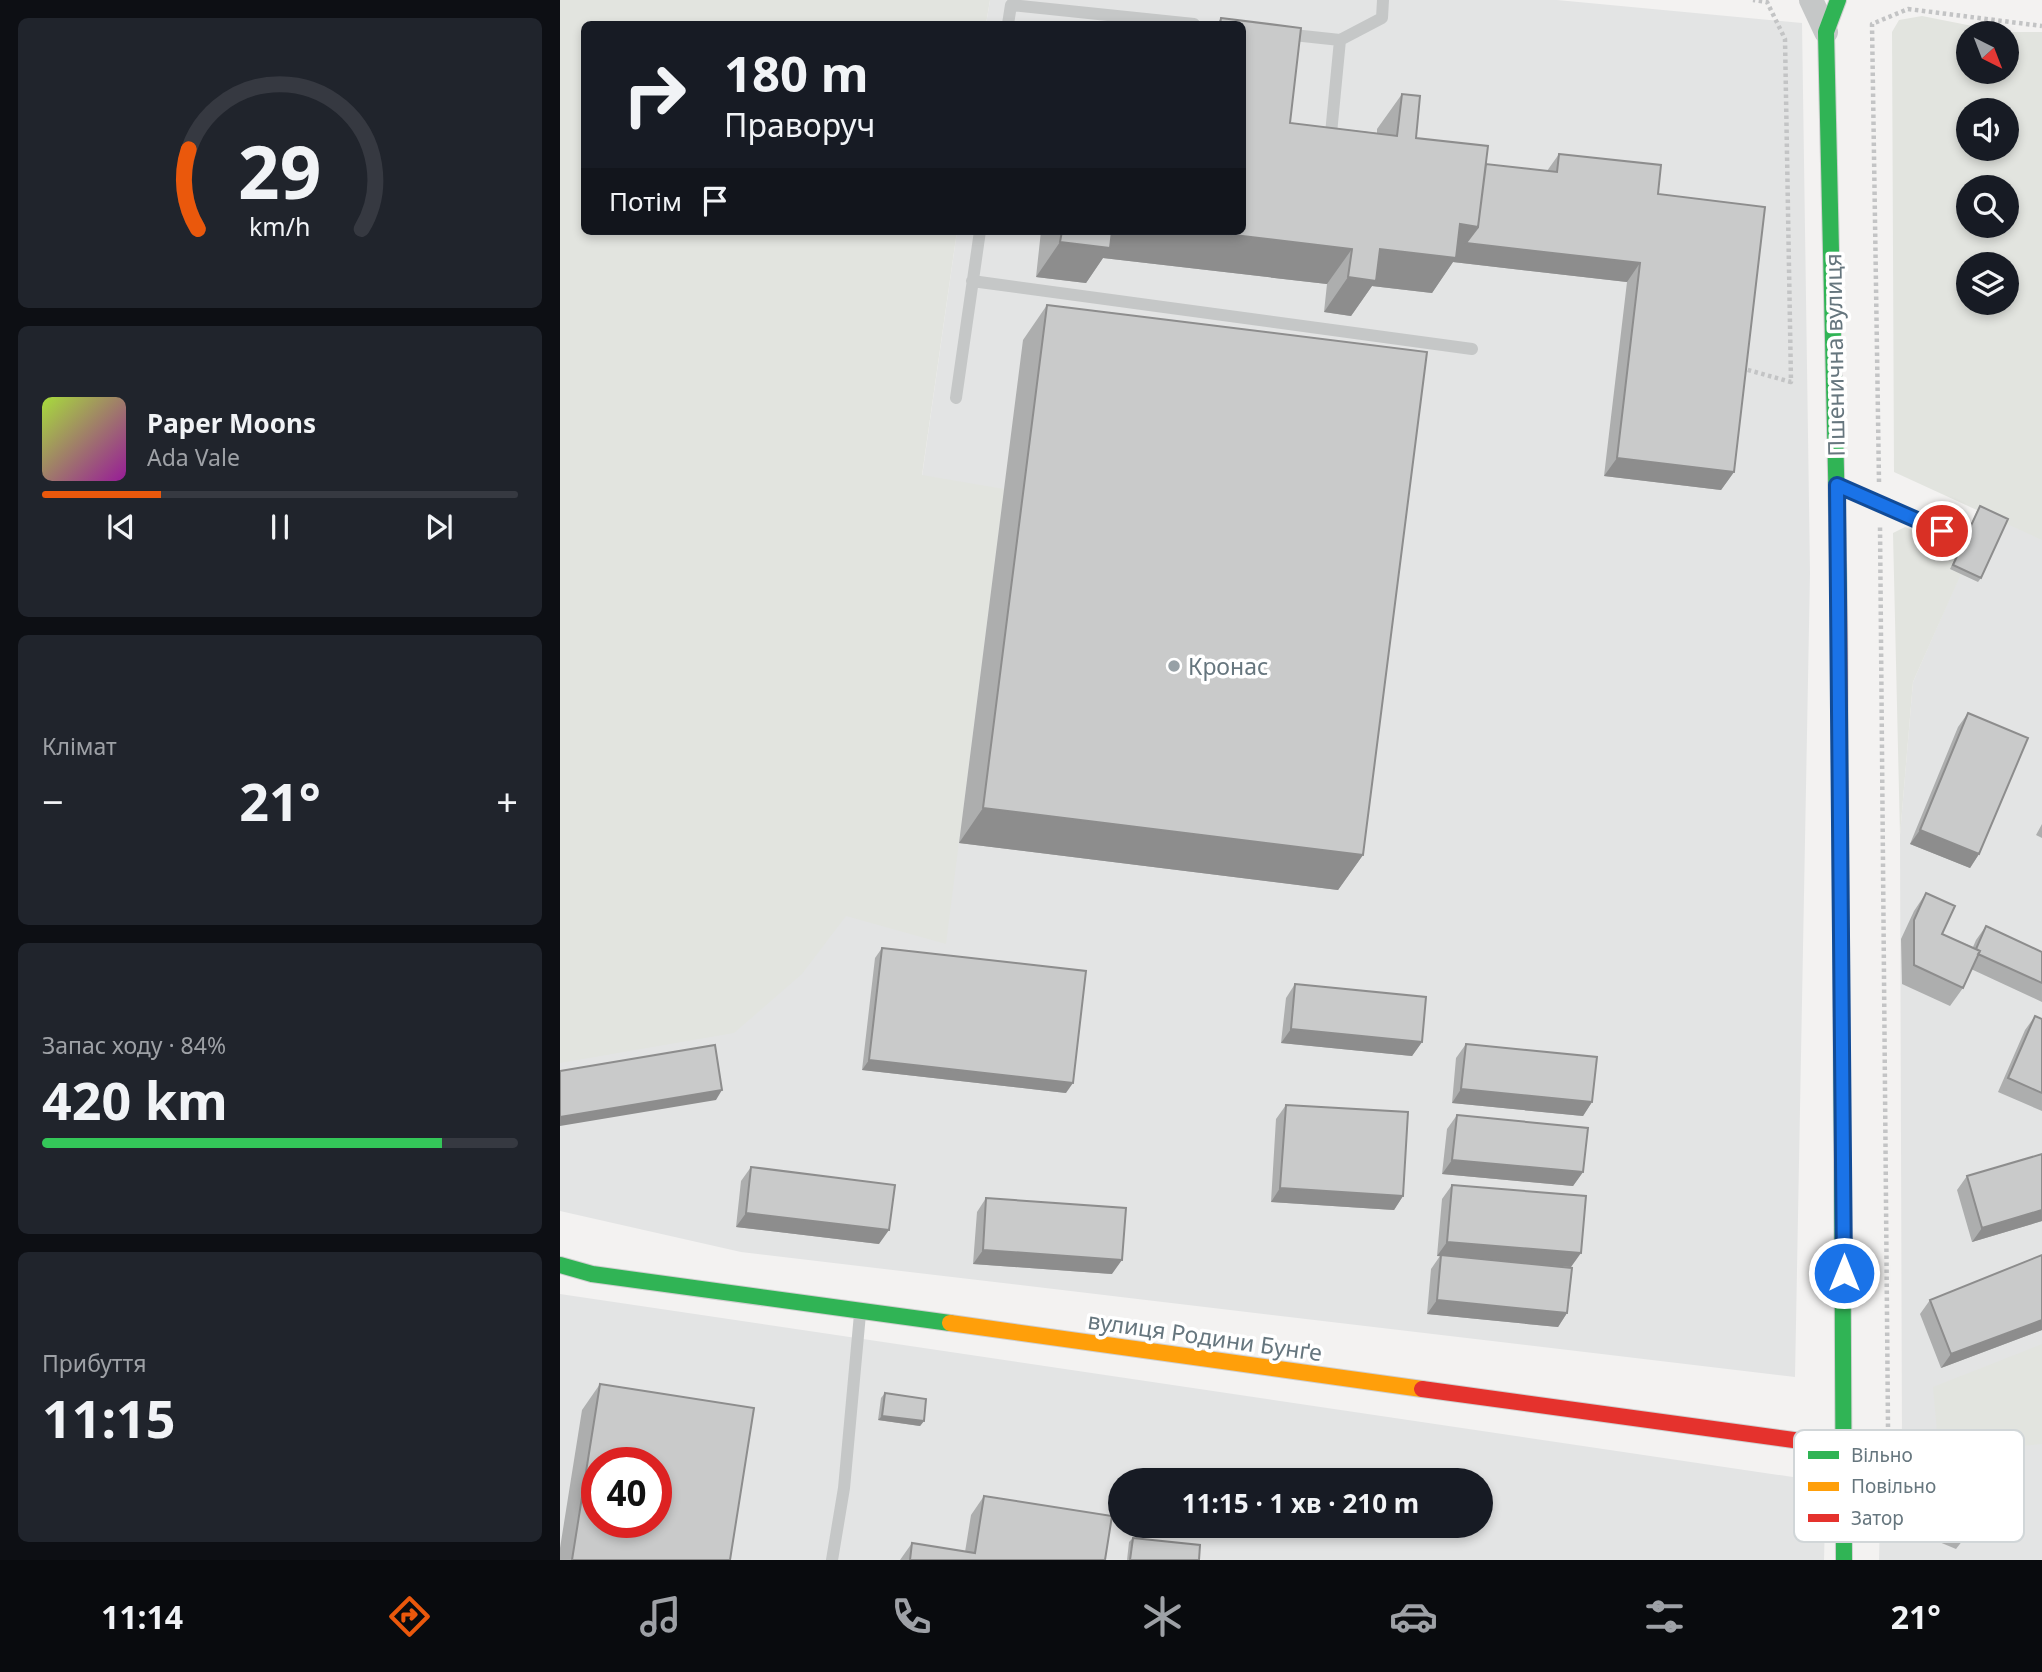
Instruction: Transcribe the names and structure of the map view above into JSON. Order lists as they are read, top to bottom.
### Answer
{
  "streets": {
    "street": ["Пшенична вулиця", "вулиця Родини Бунґе"]
  },
  "places": ["Кронас"],
  "legend": ["Вільно", "Повільно", "Затор"],
  "north": "bottom right",
  "page": {
    "turn": ["180 m", "Праворуч"],
    "then": "Потім",
    "song": ["Paper Moons", "Ada Vale"],
    "tile": [
      "Клімат",
      ["Запас ходу · 84%", "420 km"],
      ["Прибуття", "11:15"]
    ],
    "heat": ["−", "21°", "+"],
    "limit": "40",
    "trip": "11:15 · 1 хв · 210 m",
    "tabs": ["11:14", "21°"],
    "gauge": ["29", "km/h"]
  }
}
